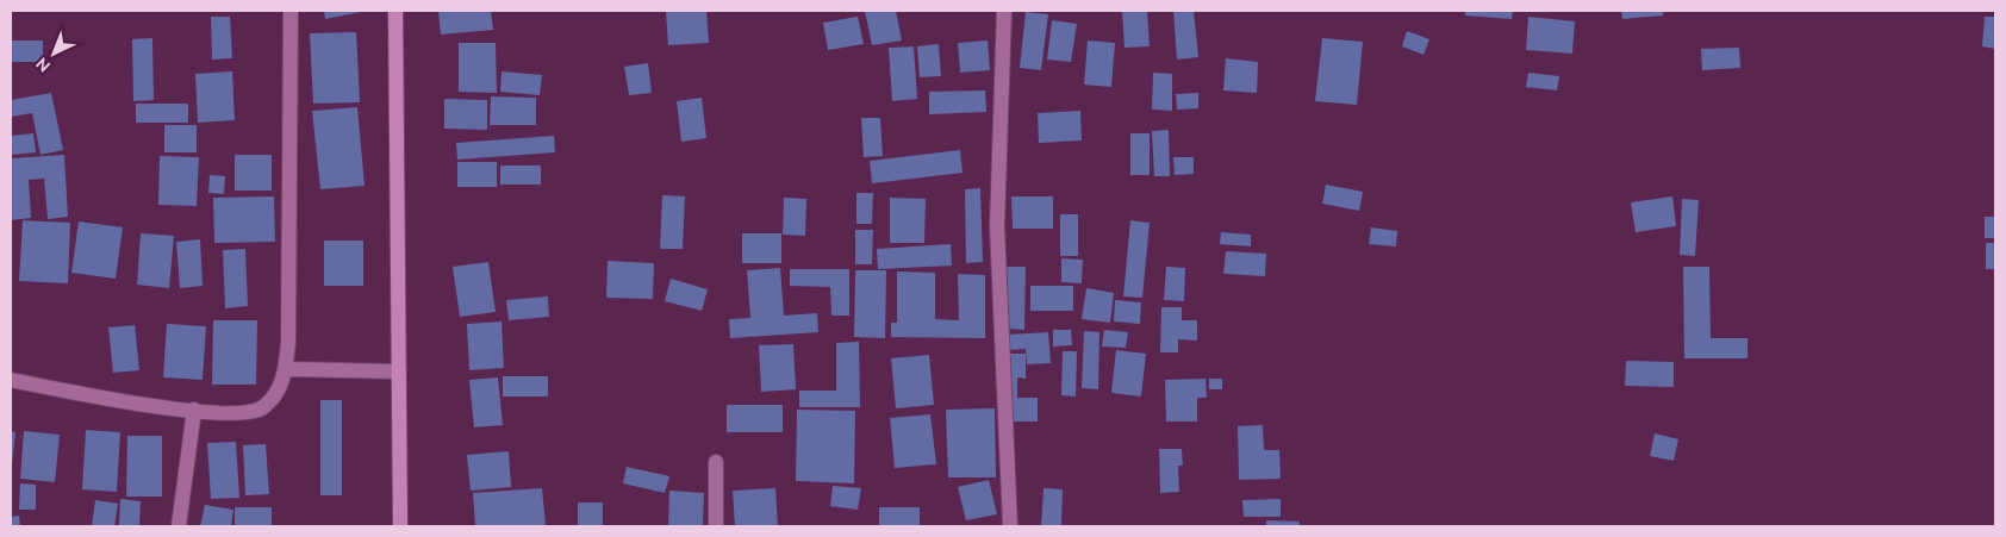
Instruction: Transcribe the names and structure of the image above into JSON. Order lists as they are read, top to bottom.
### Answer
{
  "north": "bottom left"
}
